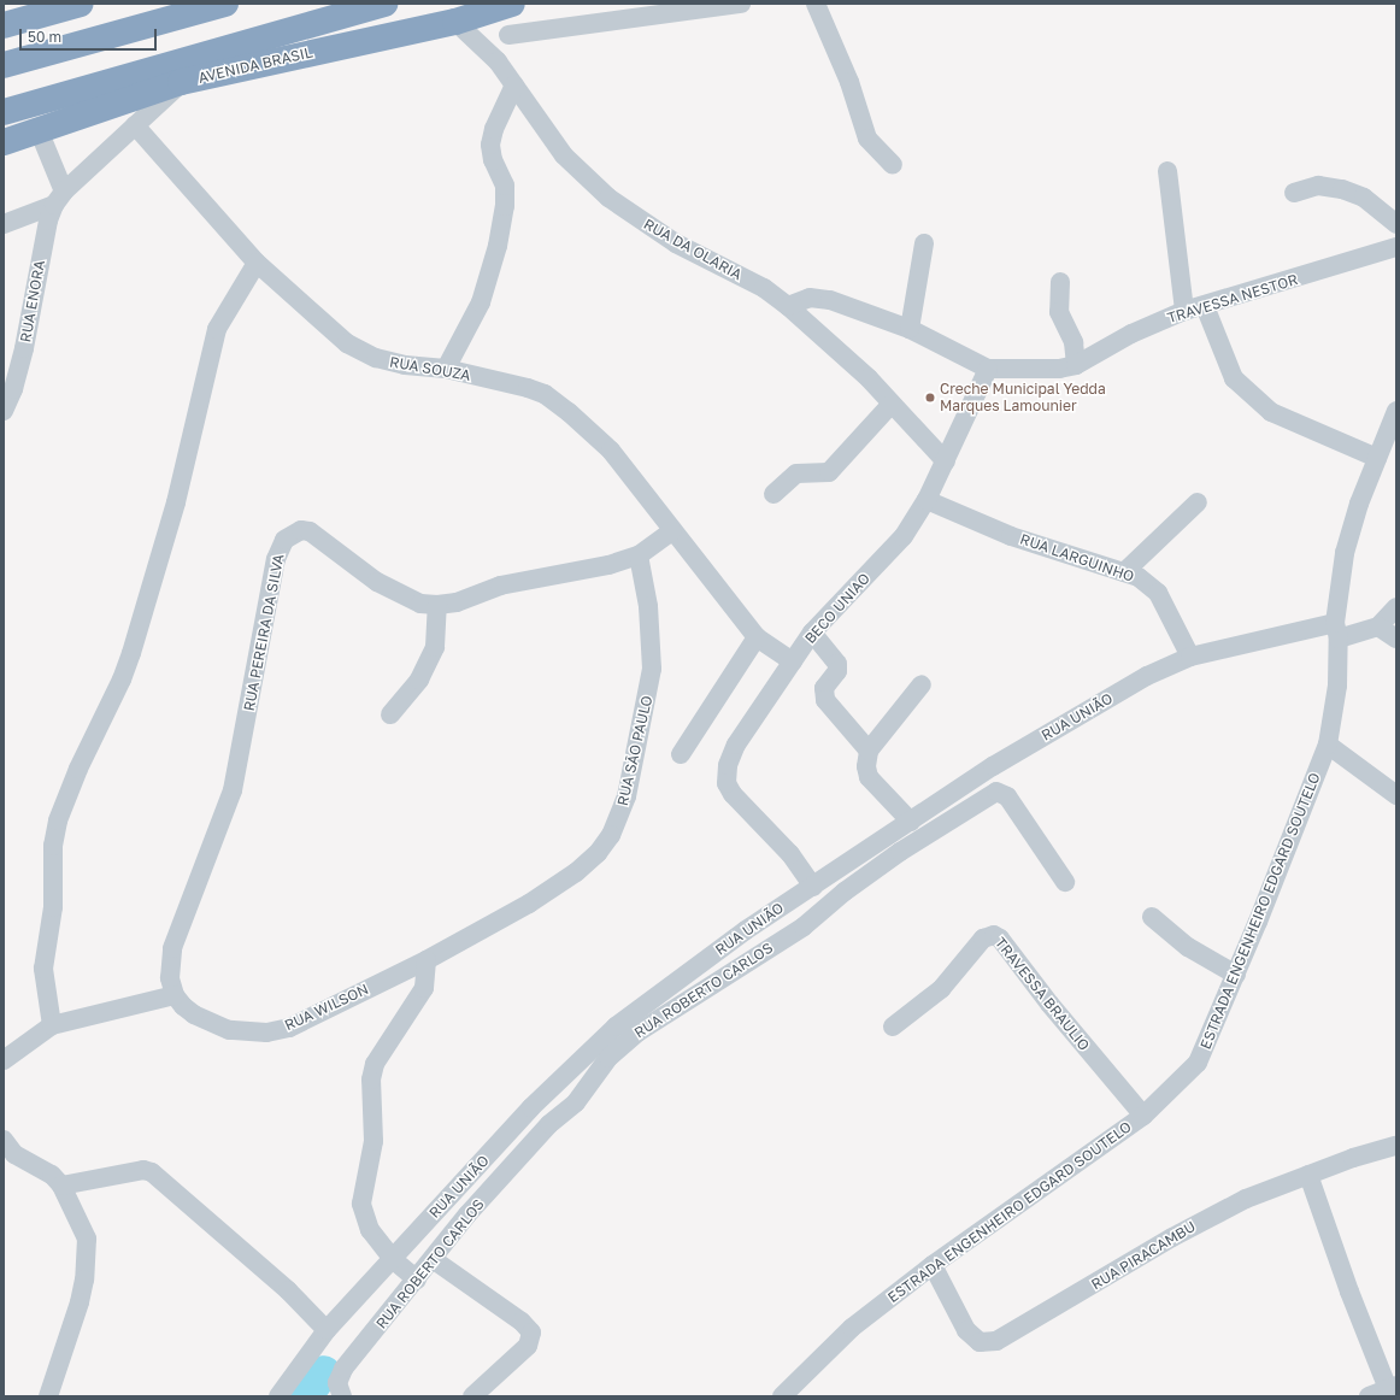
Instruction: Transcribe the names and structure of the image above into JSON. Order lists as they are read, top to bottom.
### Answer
{
  "streets": {
    "highway": ["AVENIDA BRASIL"],
    "street": [
      "RUA DA OLARIA",
      "TRAVESSA NESTOR",
      "RUA ENORA",
      "RUA SOUZA",
      "RUA LARGUINHO",
      "BECO UNIAO",
      "RUA PEREIRA DA SILVA",
      "RUA UNIÃO",
      "RUA SĀO PAULO",
      "ESTRADA ENGENHEIRO EDGARD SOUTELO",
      "RUA ROBERTO CARLOS",
      "TRAVESSA BRAULIO",
      "RUA WILSON",
      "RUA PIRACAMBU"
    ]
  },
  "crossings": [
    ["AVENIDA BRASIL", "RUA DA OLARIA"],
    ["AVENIDA BRASIL", "RUA ENORA"],
    ["RUA DA OLARIA", "BECO UNIAO"],
    ["TRAVESSA NESTOR", "BECO UNIAO"],
    ["RUA ENORA", "RUA SOUZA"],
    ["RUA SOUZA", "BECO UNIAO"],
    ["RUA SOUZA", "RUA PEREIRA DA SILVA"],
    ["RUA LARGUINHO", "BECO UNIAO"],
    ["RUA LARGUINHO", "RUA UNIÃO"],
    ["BECO UNIAO", "RUA UNIÃO"],
    ["RUA PEREIRA DA SILVA", "RUA SĀO PAULO"],
    ["RUA PEREIRA DA SILVA", "RUA WILSON"],
    ["RUA UNIÃO", "ESTRADA ENGENHEIRO EDGARD SOUTELO"],
    ["RUA SĀO PAULO", "RUA WILSON"],
    ["ESTRADA ENGENHEIRO EDGARD SOUTELO", "TRAVESSA BRAULIO"],
    ["ESTRADA ENGENHEIRO EDGARD SOUTELO", "RUA PIRACAMBU"]
  ],
  "places": ["Creche Municipal Yedda Marques Lamounier"],
  "scale_bar": "50 m"
}
